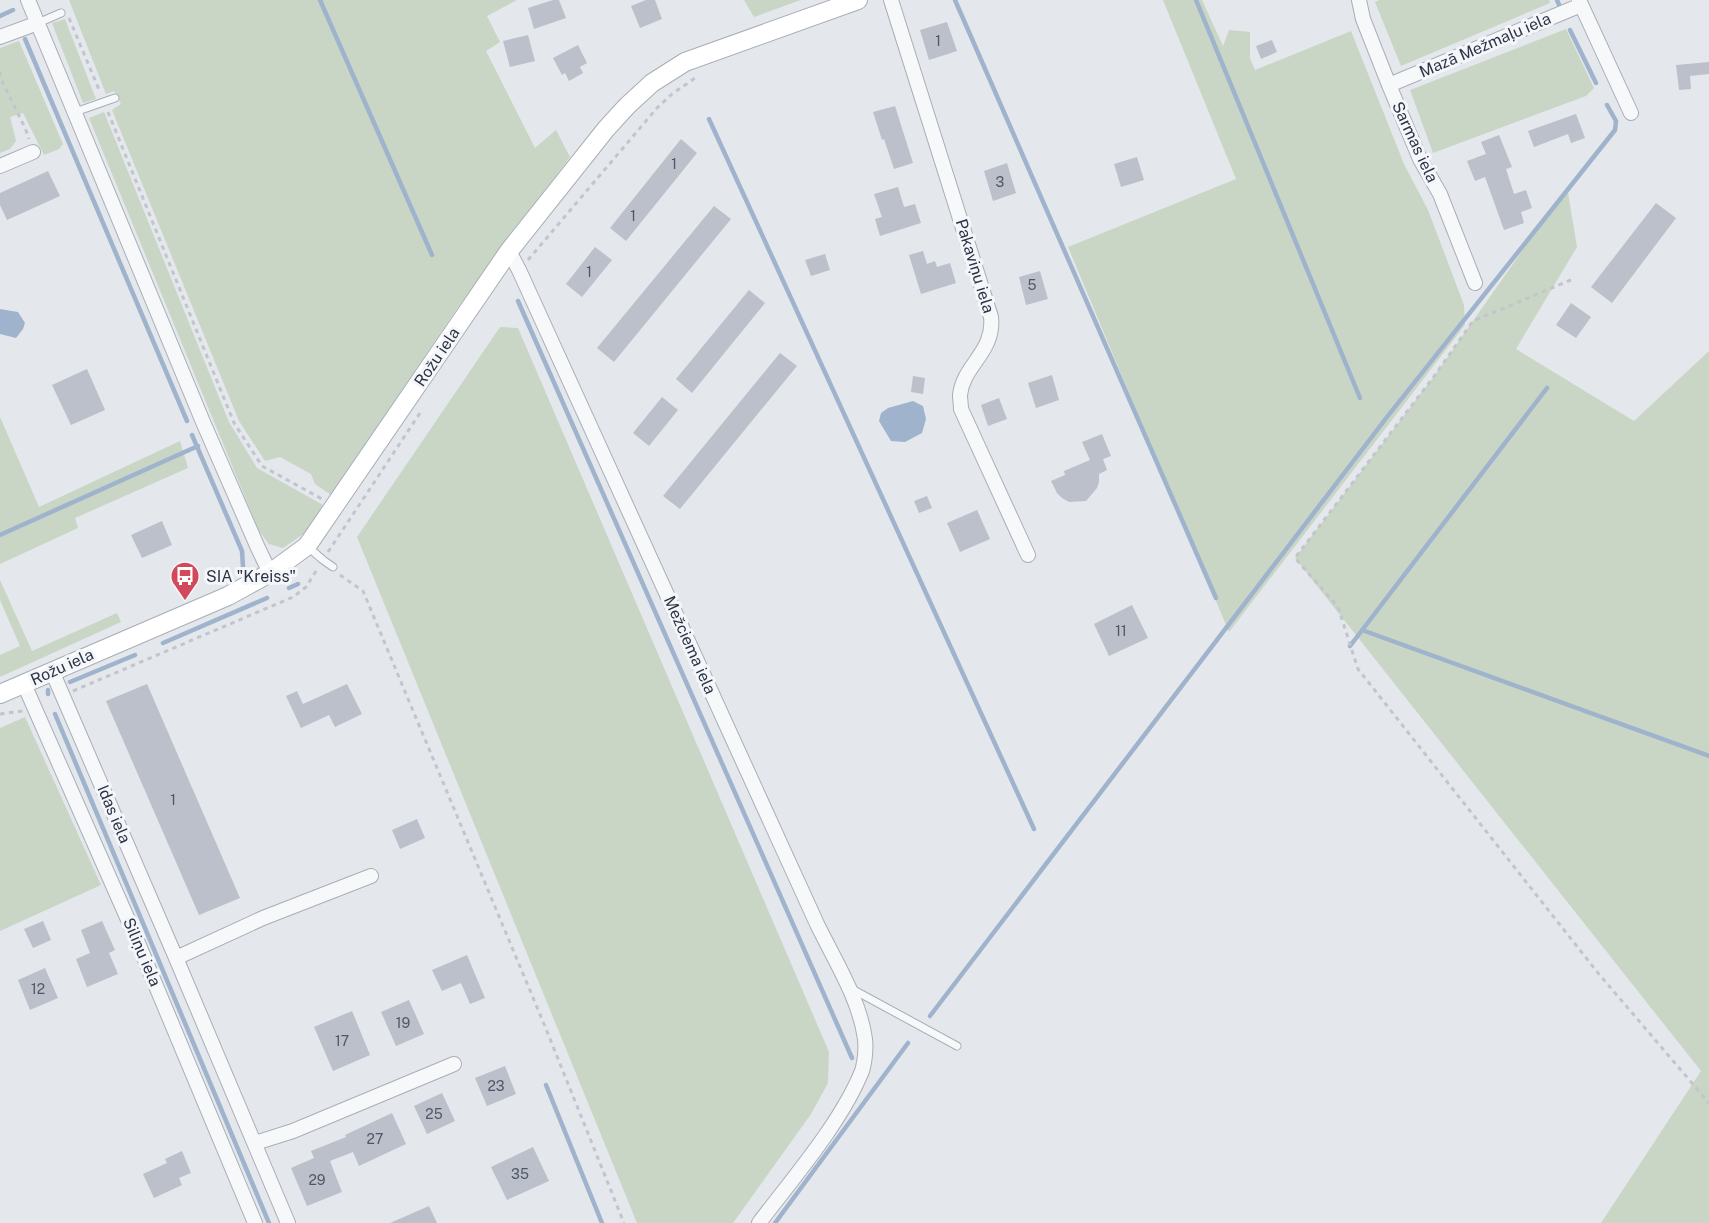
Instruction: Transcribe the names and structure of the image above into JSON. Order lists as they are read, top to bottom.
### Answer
{
  "streets": {
    "street": [
      "Mazā Mežmaļu iela",
      "Sarmas iela",
      "Pakaviņu iela",
      "Rožu iela",
      "Mežciema iela",
      "Idas iela",
      "Siliņu iela"
    ]
  },
  "crossings": [
    ["Mazā Mežmaļu iela", "Sarmas iela"],
    ["Rožu iela", "Mežciema iela"],
    ["Rožu iela", "Idas iela"],
    ["Rožu iela", "Siliņu iela"]
  ],
  "places": {
    "bus stop": ["SIA \"Kreiss\""]
  },
  "house_numbers": [
    "1",
    "1",
    "3",
    "1",
    "1",
    "5",
    "11",
    "1",
    "12",
    "19",
    "17",
    "23",
    "25",
    "27",
    "35",
    "29"
  ]
}
